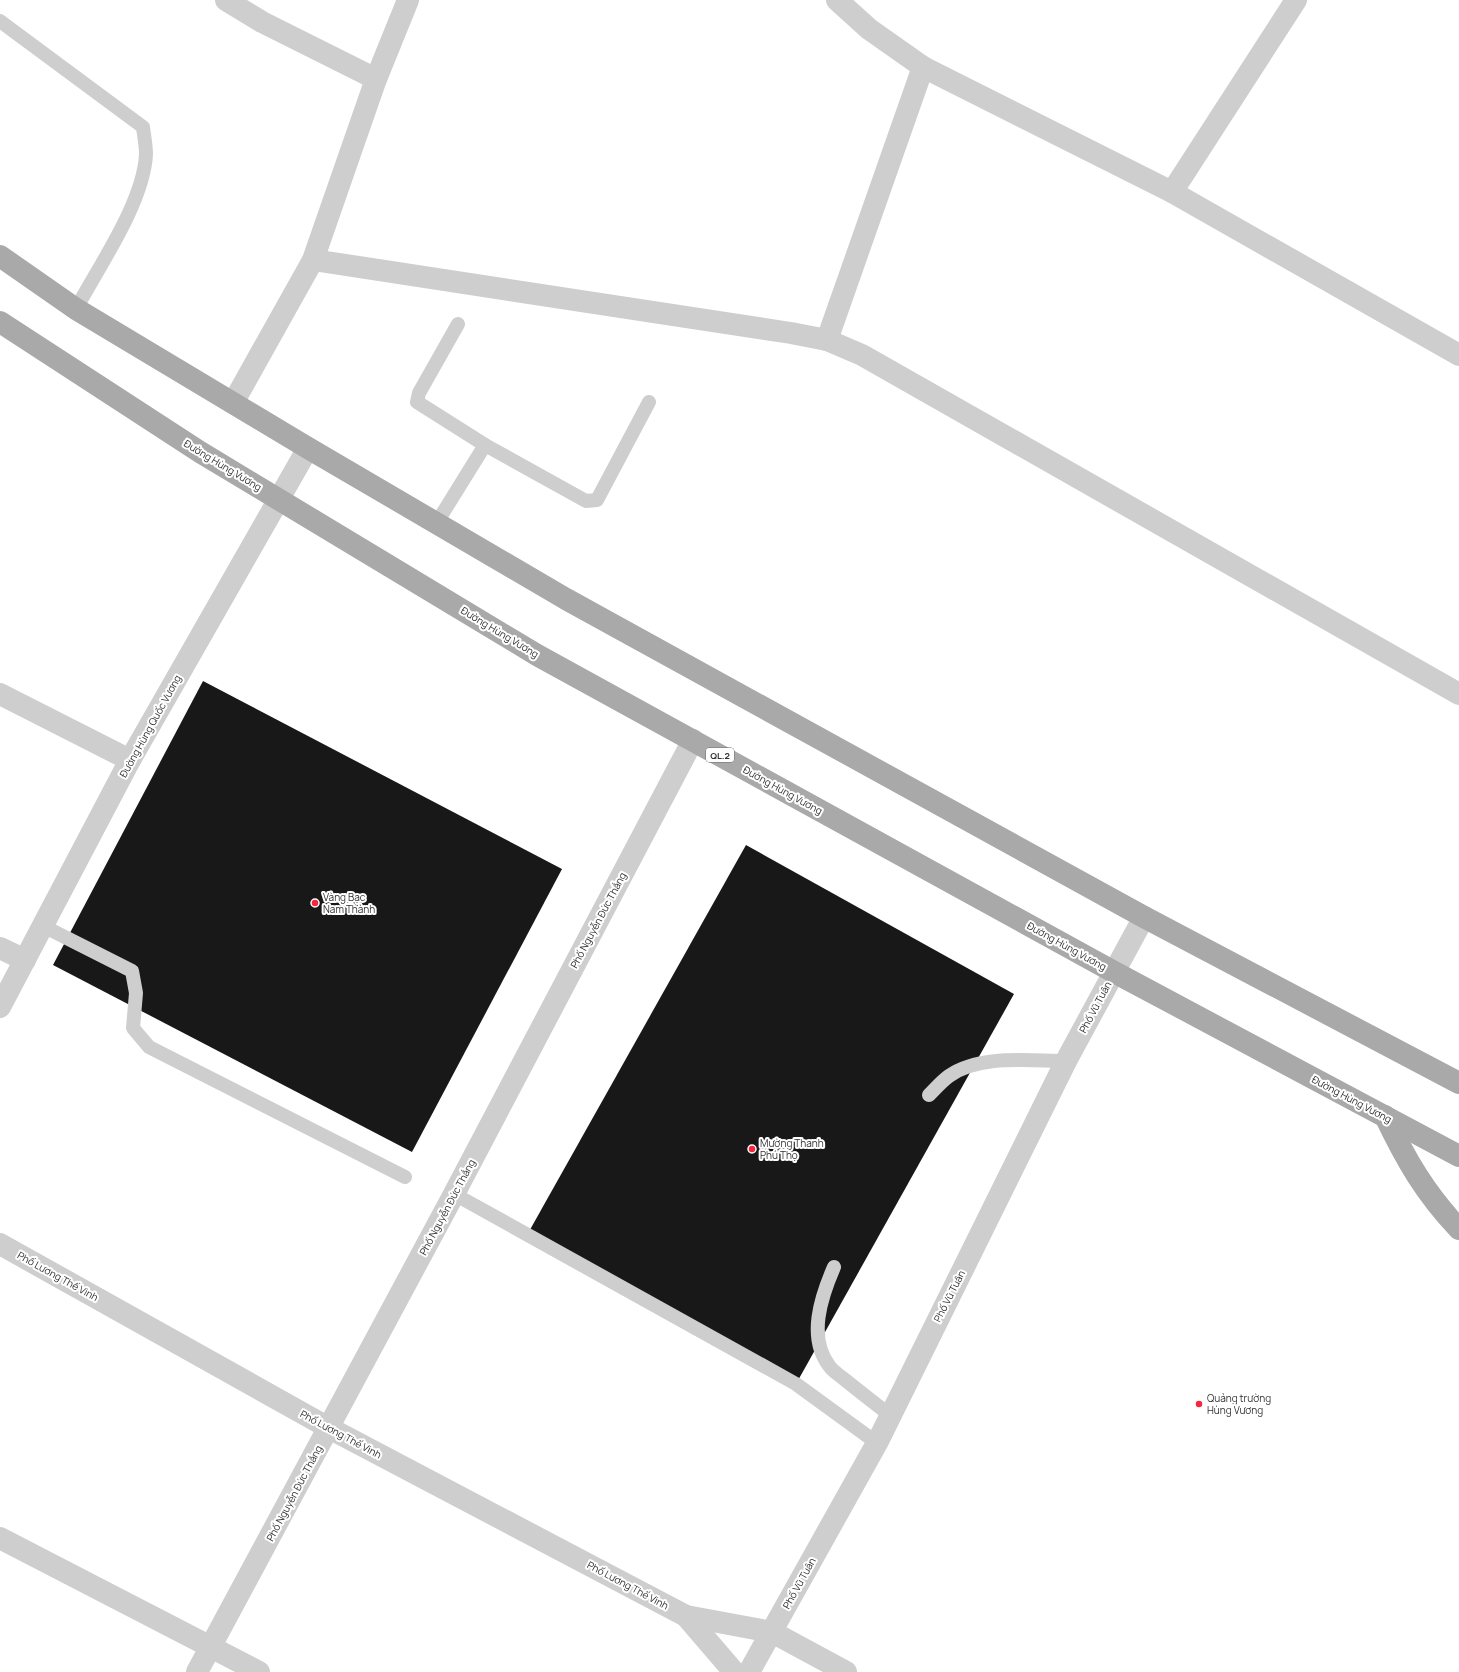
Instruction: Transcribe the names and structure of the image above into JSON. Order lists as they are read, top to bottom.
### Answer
{
  "streets": {
    "main road": ["Đường Hùng Vương", "QL.2"],
    "street": [
      "Đường Hùng Quốc Vương",
      "Phố Nguyễn Đức Thắng",
      "Phố Vũ Tuân",
      "Phố Lương Thế Vinh"
    ]
  },
  "crossings": [
    ["Đường Hùng Vương", "Đường Hùng Quốc Vương"],
    ["Đường Hùng Vương", "Phố Nguyễn Đức Thắng"],
    ["Đường Hùng Vương", "Phố Vũ Tuân"],
    ["Phố Nguyễn Đức Thắng", "Phố Lương Thế Vinh"],
    ["Phố Vũ Tuân", "Phố Lương Thế Vinh"]
  ],
  "places": ["Vàng Bạc Nam Thành", "Mường Thanh Phú Thọ", "Quảng trường Hùng Vương"]
}
